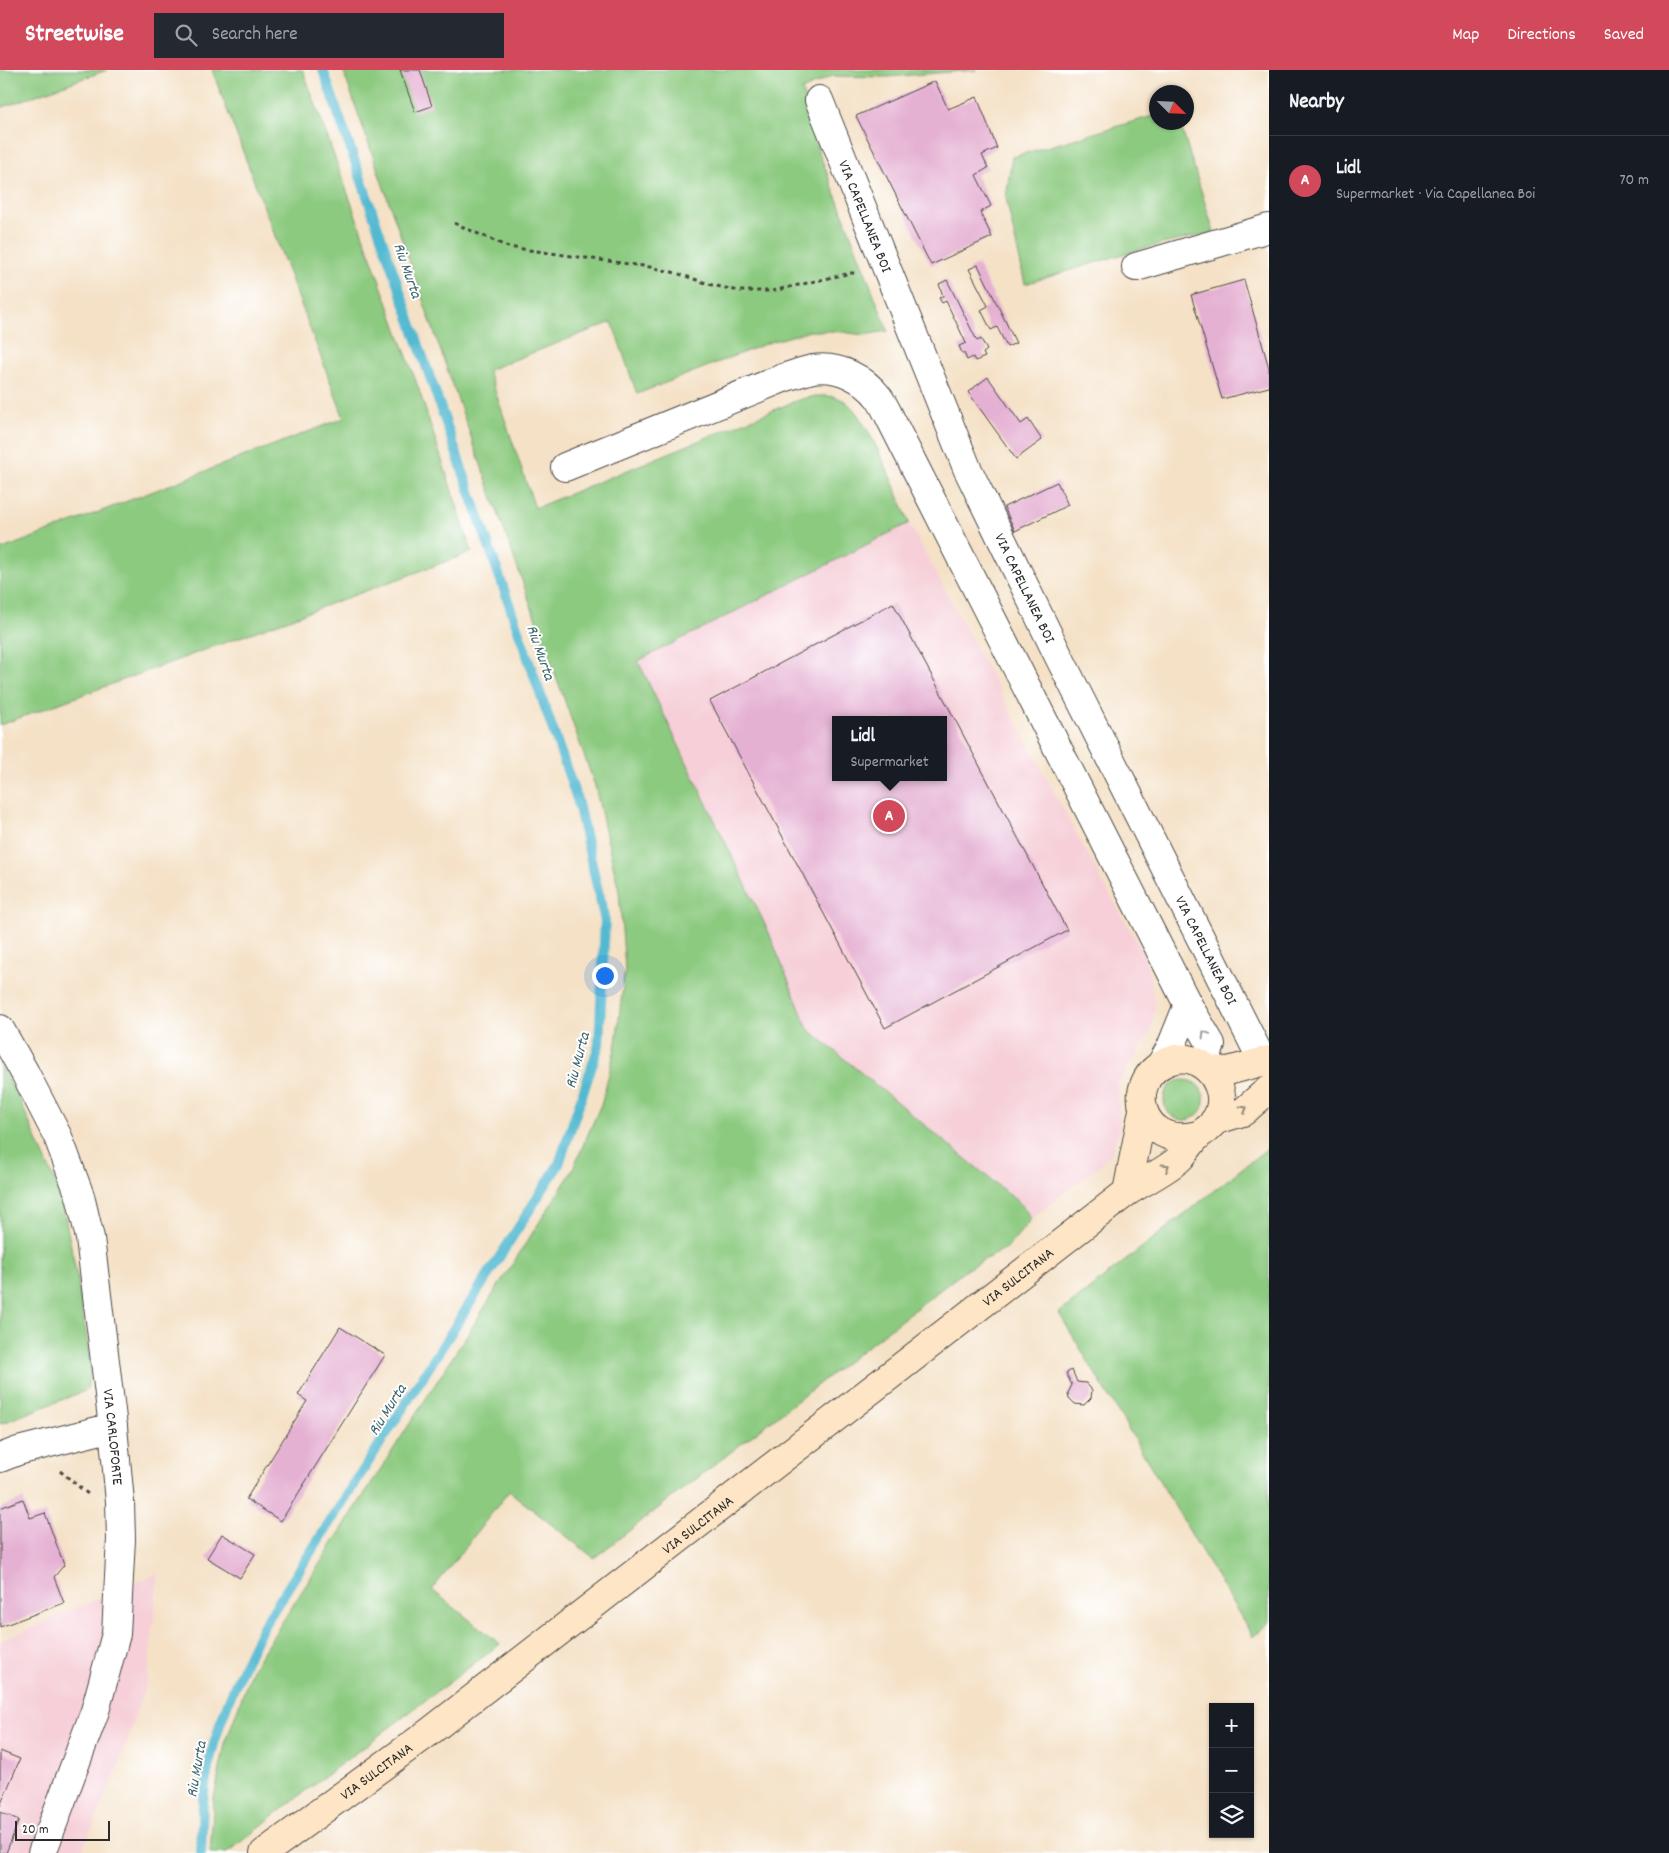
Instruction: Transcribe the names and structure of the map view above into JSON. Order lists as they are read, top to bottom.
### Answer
{
  "streets": {
    "main road": ["VIA SULCITANA"],
    "street": ["VIA CAPELLANEA BOI", "VIA CARLOFORTE"]
  },
  "water": ["Riu Murta"],
  "scale_bar": "20 m",
  "north": "bottom right",
  "page": {
    "header": "Streetwise",
    "search": "Search here",
    "nav": ["Map", "Directions", "Saved"],
    "heading": "Nearby",
    "list": [
      {
        "mark": "A",
        "name": "Lidl",
        "note": "Supermarket · Via Capellanea Boi",
        "value": "70 m"
      }
    ],
    "popup": ["Lidl", "Supermarket"],
    "pins": "A",
    "map_buttons": ["+", "−"],
    "scale": "20 m"
  }
}
